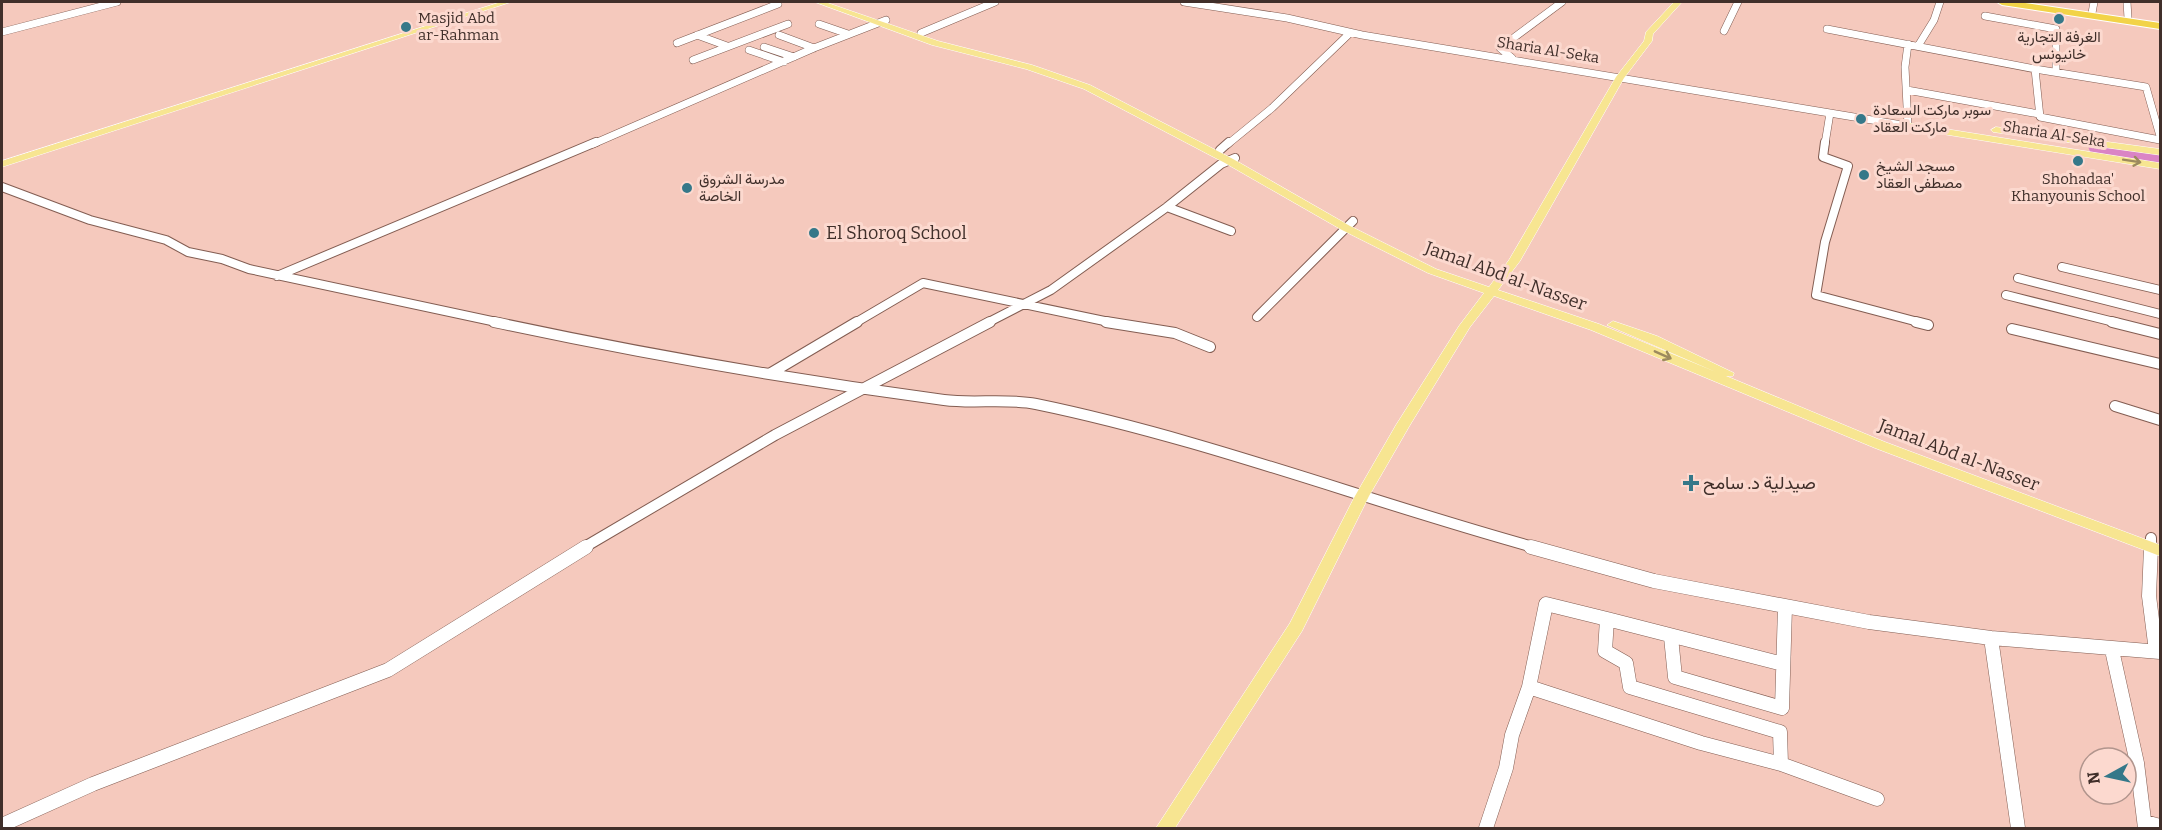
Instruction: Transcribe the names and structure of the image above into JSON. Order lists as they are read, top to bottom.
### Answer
{
  "streets": {
    "main road": ["Sharia Al-Seka", "Jamal Abd al-Nasser"]
  },
  "places": {
    "other": [
      "الغرفة التجارية خانيونس",
      "Masjid Abd ar-Rahman",
      "سوبر ماركت السعادة ماركت العقاد",
      "Shohadaa' Khanyounis School",
      "مسجد الشيخ مصطفى العقاد",
      "مدرسة الشروق الخاصة",
      "El Shoroq School"
    ],
    "health": ["صيدلية د. سامح"]
  },
  "north": "left"
}
